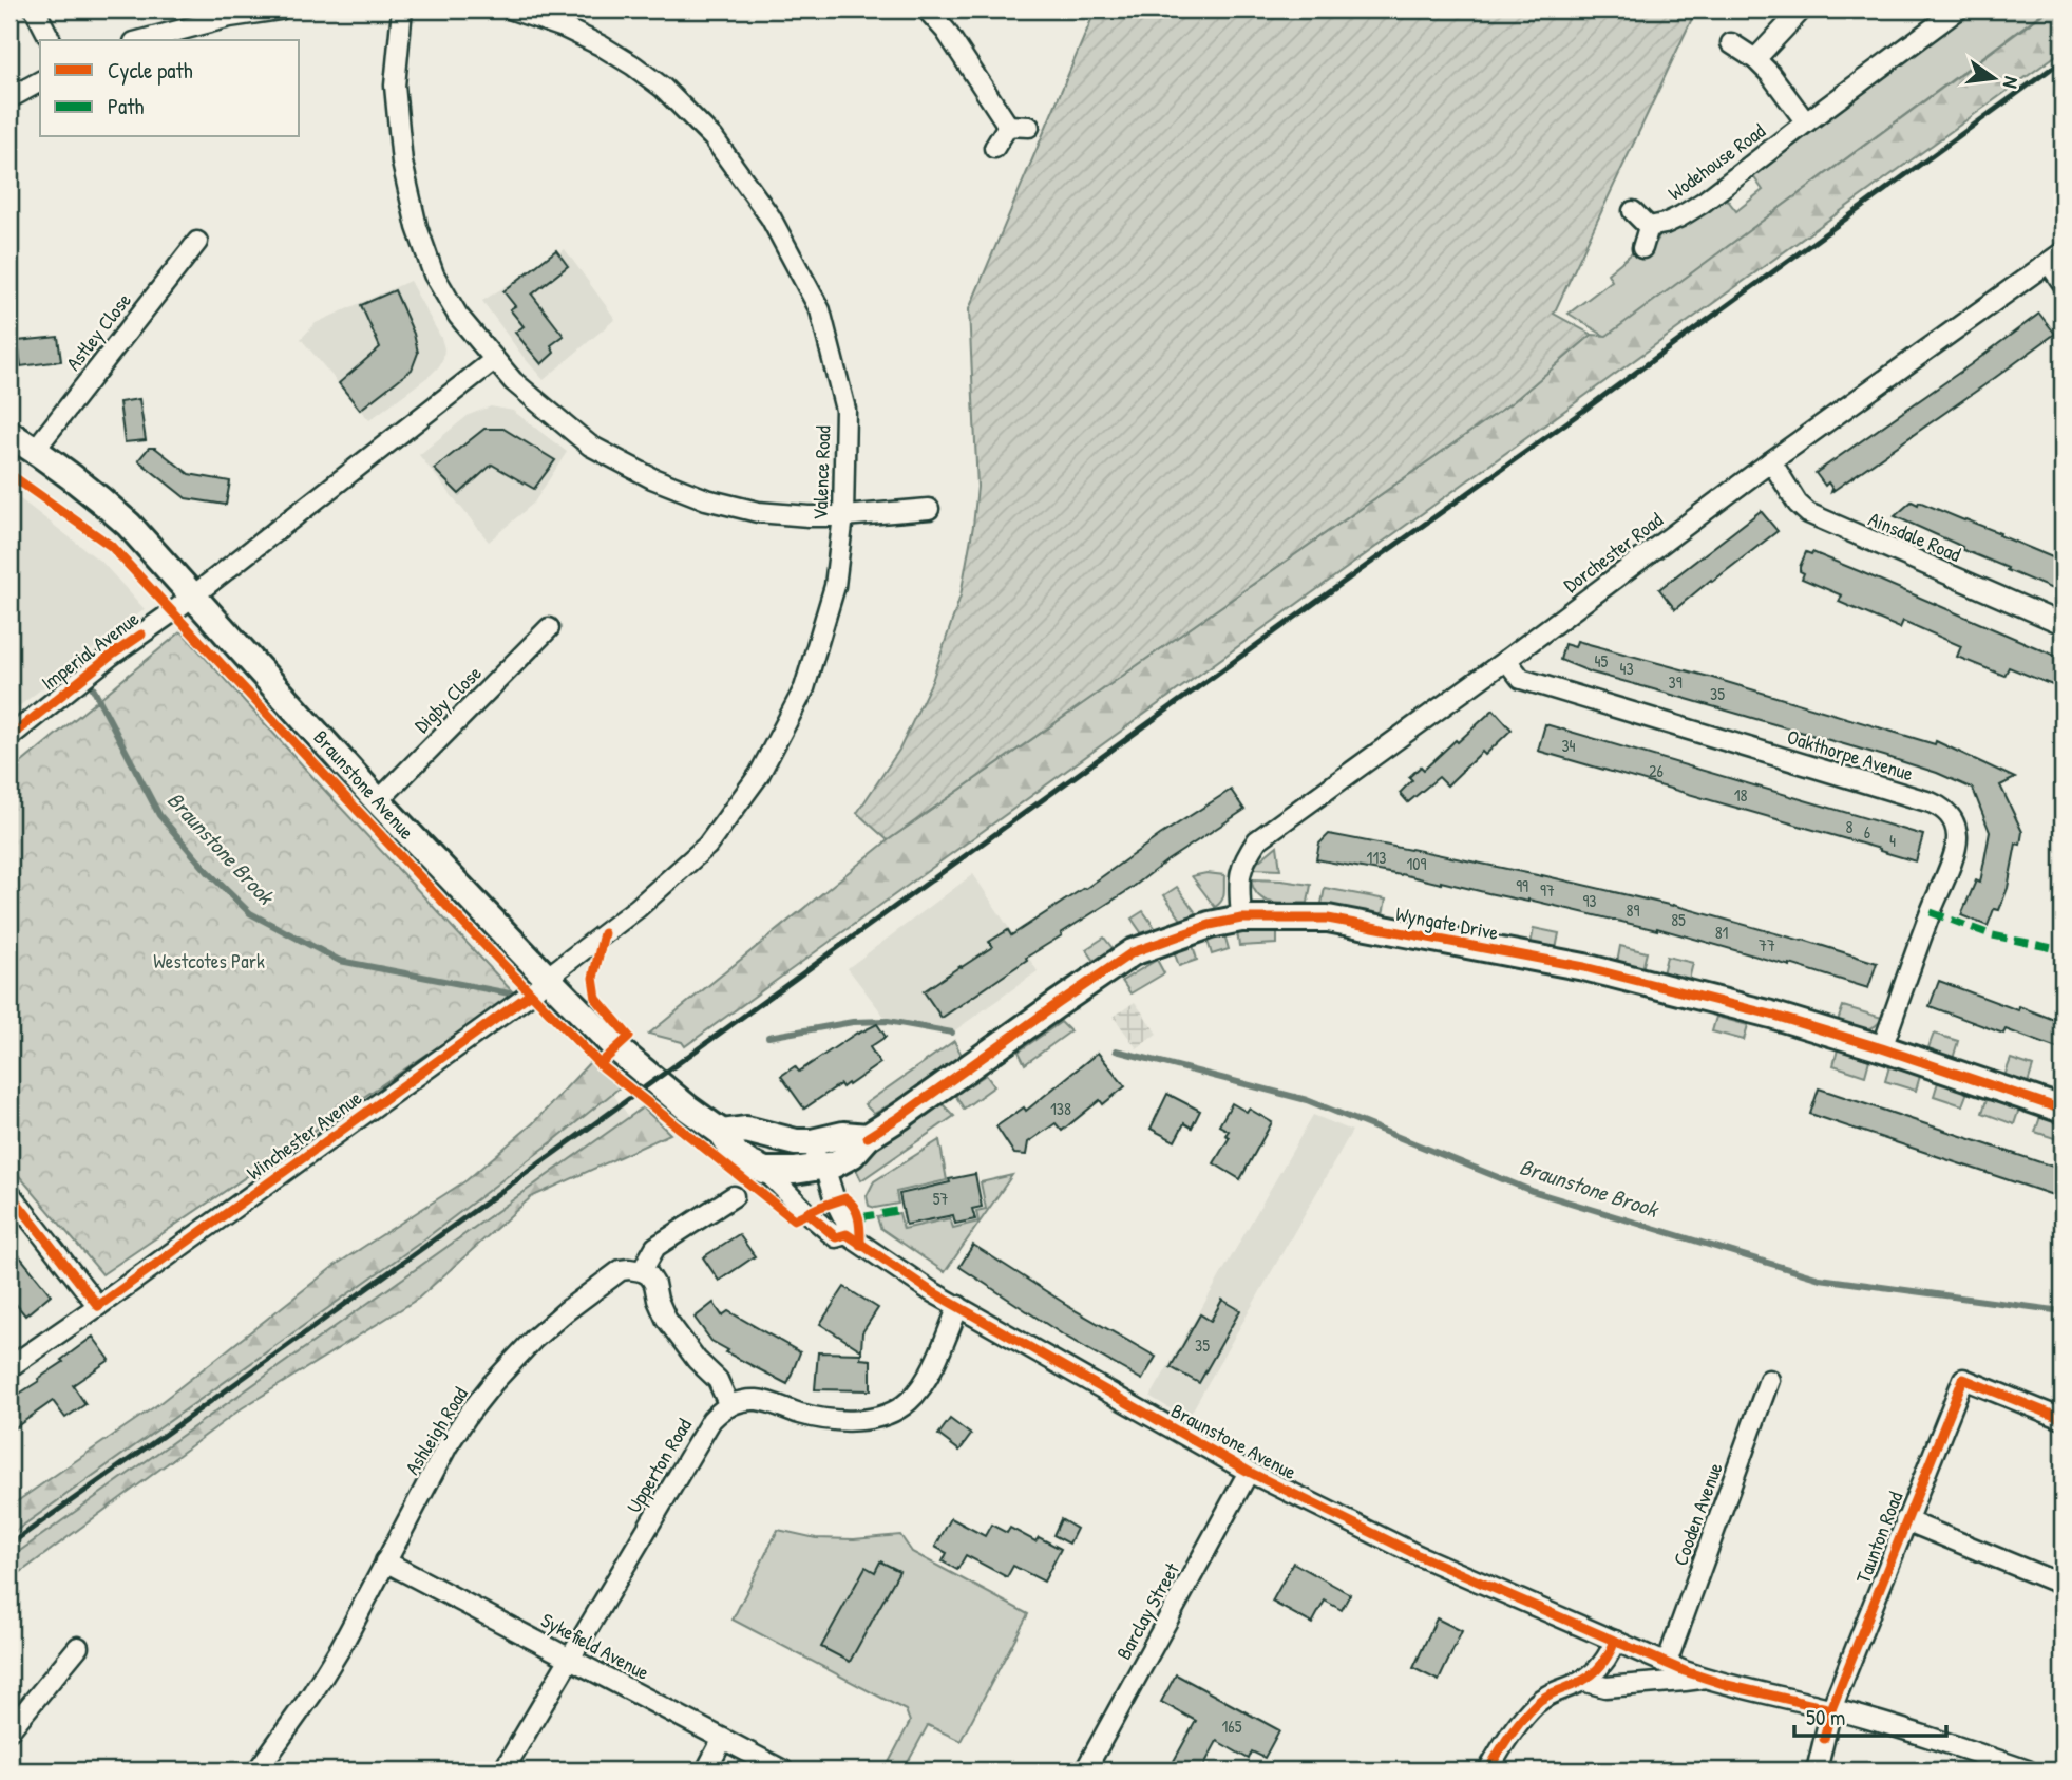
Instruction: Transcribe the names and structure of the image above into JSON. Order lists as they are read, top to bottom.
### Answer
{
  "streets": {
    "street": [
      "Wodehouse Road",
      "Astley Close",
      "Valence Road",
      "Ainsdale Road",
      "Dorchester Road",
      "Imperial Avenue",
      "Digby Close",
      "Oakthorpe Avenue",
      "Braunstone Avenue",
      "Wyngate Drive",
      "Winchester Avenue",
      "Ashleigh Road",
      "Upperton Road",
      "Cooden Avenue",
      "Taunton Road",
      "Barclay Street",
      "Sykefield Avenue"
    ]
  },
  "crossings": [
    ["Astley Close", "Braunstone Avenue"],
    ["Valence Road", "Braunstone Avenue"],
    ["Valence Road", "Winchester Avenue"],
    ["Ainsdale Road", "Dorchester Road"],
    ["Dorchester Road", "Oakthorpe Avenue"],
    ["Dorchester Road", "Wyngate Drive"],
    ["Imperial Avenue", "Braunstone Avenue"],
    ["Digby Close", "Braunstone Avenue"],
    ["Oakthorpe Avenue", "Wyngate Drive"],
    ["Braunstone Avenue", "Winchester Avenue"],
    ["Braunstone Avenue", "Cooden Avenue"],
    ["Braunstone Avenue", "Barclay Street"],
    ["Ashleigh Road", "Sykefield Avenue"],
    ["Upperton Road", "Sykefield Avenue"]
  ],
  "water": ["Braunstone Brook"],
  "parks": ["Westcotes Park"],
  "house_numbers": [
    "45",
    "43",
    "39",
    "35",
    "34",
    "26",
    "18",
    "8",
    "6",
    "4",
    "113",
    "109",
    "99",
    "97",
    "93",
    "89",
    "85",
    "81",
    "77",
    "138",
    "57",
    "35",
    "165"
  ],
  "legend": ["Cycle path", "Path"],
  "scale_bar": "50 m",
  "north": "right"
}
